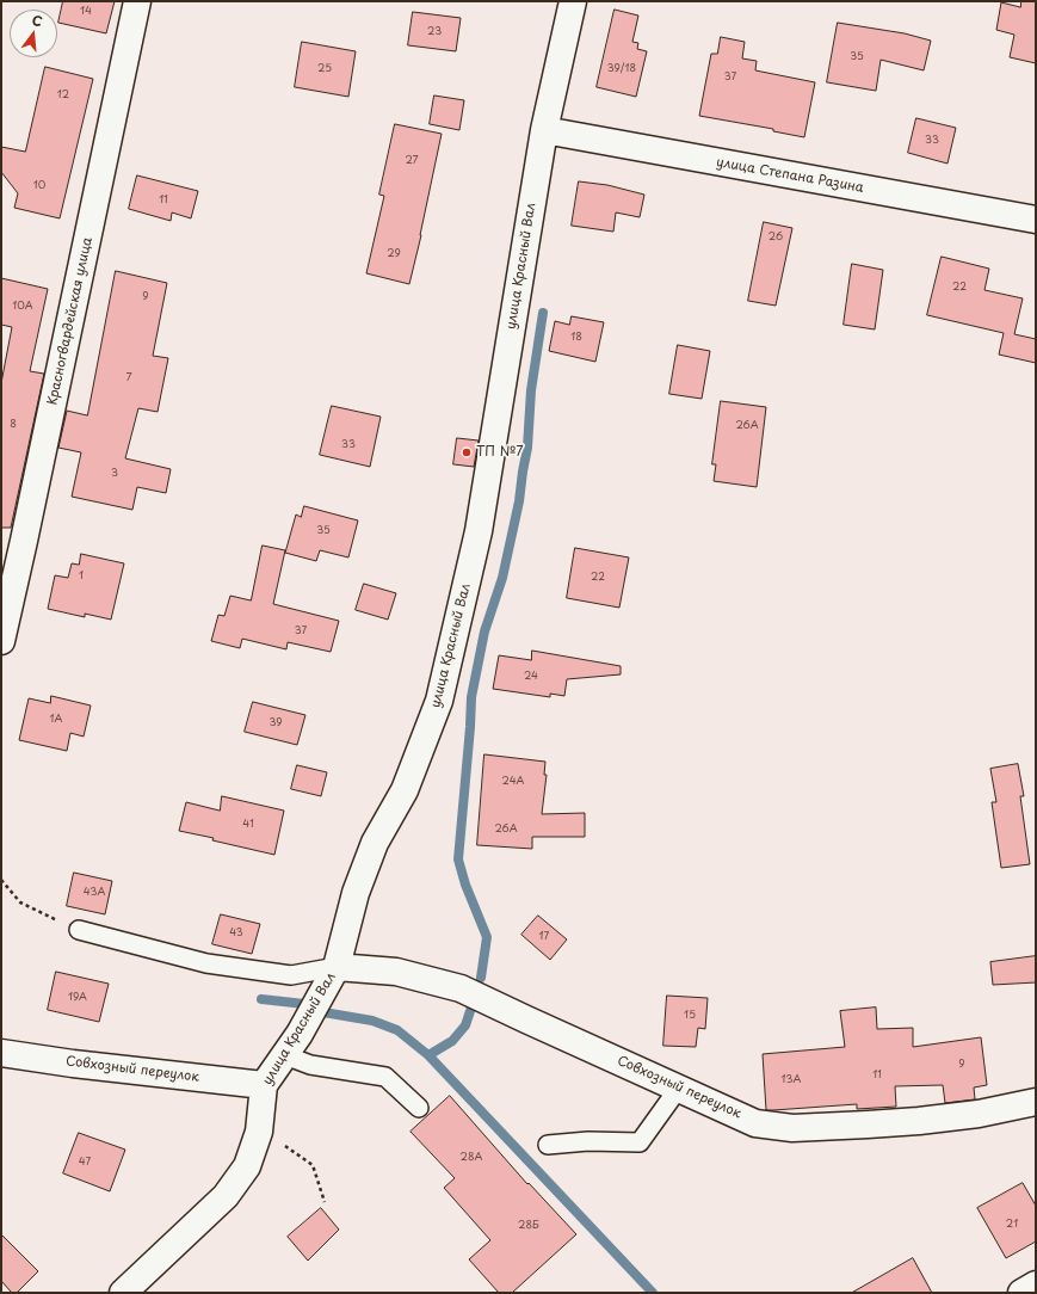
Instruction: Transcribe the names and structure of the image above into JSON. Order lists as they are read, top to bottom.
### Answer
{
  "streets": {
    "street": [
      "улица Степана Разина",
      "улица Красный Вал",
      "Красногвардейская улица",
      "Совхозный переулок"
    ]
  },
  "crossings": [
    ["улица Степана Разина", "улица Красный Вал"],
    ["улица Красный Вал", "Совхозный переулок"]
  ],
  "places": ["ТП №7"],
  "house_numbers": [
    "14",
    "23",
    "35",
    "25",
    "39/18",
    "37",
    "12",
    "33",
    "27",
    "10",
    "11",
    "26",
    "29",
    "22",
    "9",
    "10А",
    "18",
    "7",
    "8",
    "26А",
    "33",
    "3",
    "35",
    "1",
    "22",
    "37",
    "24",
    "1А",
    "39",
    "24А",
    "41",
    "26А",
    "43А",
    "43",
    "17",
    "19А",
    "15",
    "9",
    "11",
    "13А",
    "28А",
    "47",
    "21",
    "28Б"
  ],
  "north": "top"
}
